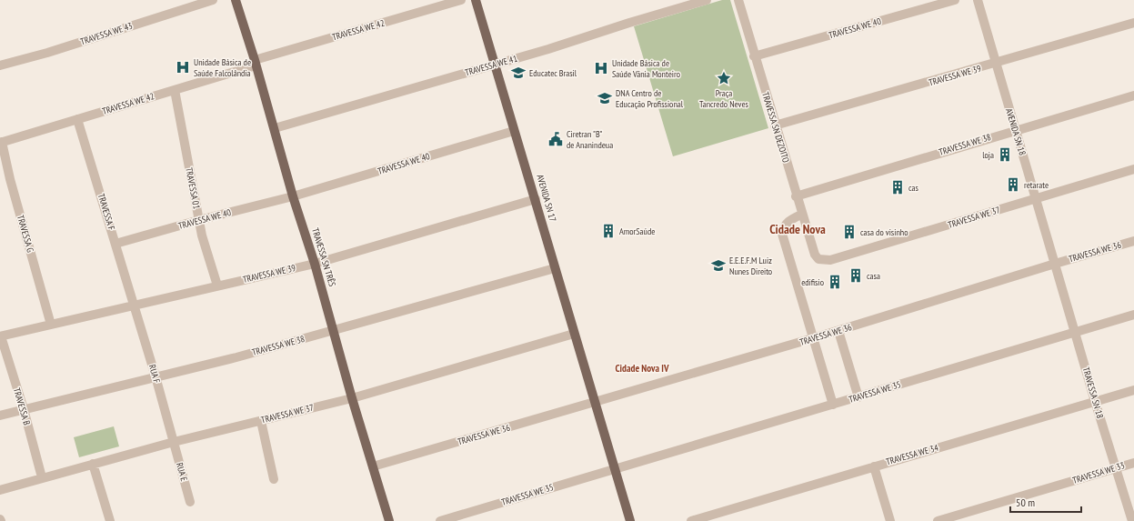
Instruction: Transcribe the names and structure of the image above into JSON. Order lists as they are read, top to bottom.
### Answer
{
  "streets": {
    "main road": ["AVENIDA SN 17", "TRAVESSA SN TRÊS"],
    "street": [
      "TRAVESSA WE 40",
      "TRAVESSA WE 42",
      "TRAVESSA WE 43",
      "TRAVESSA WE 41",
      "TRAVESSA WE 39",
      "TRAVESSA SN DEZOITO",
      "AVENIDA SN 18",
      "TRAVESSA WE 38",
      "TRAVESSA 01",
      "TRAVESSA F",
      "TRAVESSA WE 37",
      "TRAVESSA G",
      "TRAVESSA WE 36",
      "RUA F",
      "TRAVESSA WE 35",
      "TRAVESSA SN 18",
      "TRAVESSA B",
      "TRAVESSA WE 34",
      "RUA E",
      "TRAVESSA WE 33"
    ]
  },
  "crossings": [
    ["TRAVESSA WE 40", "TRAVESSA SN DEZOITO"],
    ["TRAVESSA WE 40", "TRAVESSA 01"],
    ["TRAVESSA WE 40", "AVENIDA SN 17"],
    ["TRAVESSA WE 40", "TRAVESSA F"],
    ["TRAVESSA WE 40", "TRAVESSA SN TRÊS"],
    ["TRAVESSA WE 42", "TRAVESSA 01"],
    ["TRAVESSA WE 42", "TRAVESSA F"],
    ["TRAVESSA WE 42", "TRAVESSA G"],
    ["TRAVESSA WE 42", "TRAVESSA SN TRÊS"],
    ["TRAVESSA WE 41", "AVENIDA SN 17"],
    ["TRAVESSA WE 41", "TRAVESSA SN TRÊS"],
    ["TRAVESSA WE 39", "TRAVESSA SN DEZOITO"],
    ["TRAVESSA WE 39", "AVENIDA SN 18"],
    ["TRAVESSA WE 39", "TRAVESSA 01"],
    ["TRAVESSA WE 39", "AVENIDA SN 17"],
    ["TRAVESSA WE 39", "TRAVESSA F"],
    ["TRAVESSA WE 39", "TRAVESSA G"],
    ["TRAVESSA WE 39", "TRAVESSA SN TRÊS"],
    ["TRAVESSA WE 39", "RUA F"],
    ["TRAVESSA WE 39", "TRAVESSA B"],
    ["TRAVESSA SN DEZOITO", "TRAVESSA WE 38"],
    ["TRAVESSA SN DEZOITO", "TRAVESSA WE 37"],
    ["AVENIDA SN 18", "TRAVESSA WE 38"],
    ["AVENIDA SN 18", "TRAVESSA WE 37"],
    ["AVENIDA SN 18", "TRAVESSA WE 36"],
    ["AVENIDA SN 18", "TRAVESSA SN 18"],
    ["TRAVESSA WE 38", "AVENIDA SN 17"],
    ["TRAVESSA WE 38", "TRAVESSA SN TRÊS"],
    ["TRAVESSA WE 38", "RUA F"],
    ["TRAVESSA WE 38", "TRAVESSA B"],
    ["AVENIDA SN 17", "TRAVESSA WE 37"],
    ["AVENIDA SN 17", "TRAVESSA WE 36"],
    ["AVENIDA SN 17", "TRAVESSA WE 35"],
    ["TRAVESSA F", "RUA F"],
    ["TRAVESSA WE 37", "TRAVESSA SN TRÊS"],
    ["TRAVESSA WE 37", "RUA F"],
    ["TRAVESSA WE 37", "TRAVESSA B"],
    ["TRAVESSA WE 37", "RUA E"],
    ["TRAVESSA WE 36", "TRAVESSA SN TRÊS"],
    ["TRAVESSA WE 36", "TRAVESSA SN 18"],
    ["RUA F", "RUA E"],
    ["TRAVESSA WE 35", "TRAVESSA SN 18"],
    ["TRAVESSA SN 18", "TRAVESSA WE 34"],
    ["TRAVESSA SN 18", "TRAVESSA WE 33"]
  ],
  "districts": ["Cidade Nova", "Cidade Nova IV"],
  "places": {
    "hospital": ["Unidade Básica de Saúde Falcolândia", "Unidade Básica de Saúde Vãnia Monteiro"],
    "school or university": ["Educatec Brasil", "DNA Centro de Educação Profissional", "E.E.E.F.M Luiz Nunes Direito"],
    "place": ["Praça Tancredo Neves"],
    "public building": ["Ciretran \"B\" de Ananindeua"],
    "building": [
      "loja",
      "retarate",
      "cas",
      "AmorSaúde",
      "casa do visinho",
      "casa",
      "edifisio"
    ]
  },
  "scale_bar": "50 m"
}
